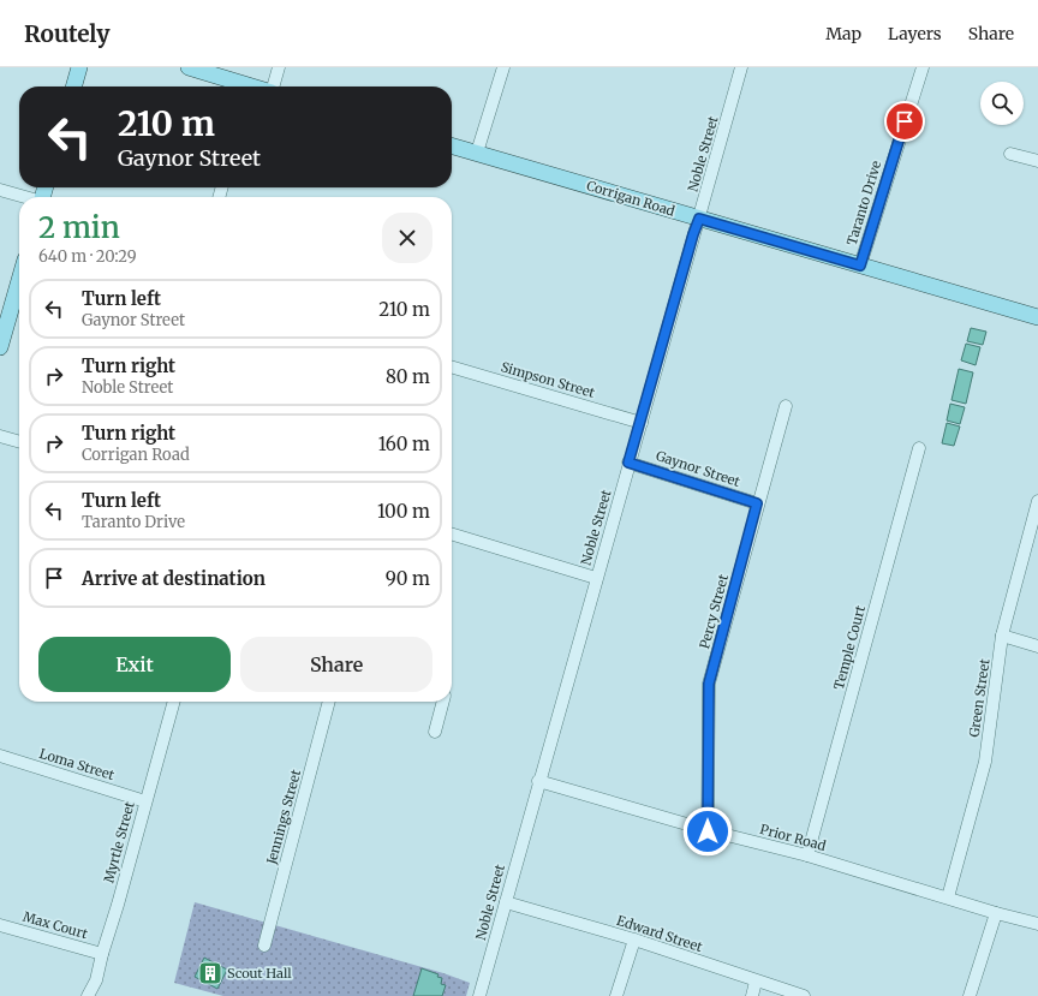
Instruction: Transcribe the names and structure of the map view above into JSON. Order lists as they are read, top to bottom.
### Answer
{
  "streets": {
    "main road": ["Corrigan Road"],
    "street": [
      "Noble Street",
      "Taranto Drive",
      "Simpson Street",
      "Gaynor Street",
      "Percy Street",
      "Temple Court",
      "Green Street",
      "Loma Street",
      "Jennings Street",
      "Prior Road",
      "Myrtle Street",
      "Max Court",
      "Edward Street"
    ]
  },
  "crossings": [
    ["Noble Street", "Corrigan Road"],
    ["Noble Street", "Simpson Street"],
    ["Noble Street", "Gaynor Street"],
    ["Noble Street", "Prior Road"],
    ["Noble Street", "Edward Street"],
    ["Corrigan Road", "Taranto Drive"],
    ["Gaynor Street", "Percy Street"],
    ["Percy Street", "Prior Road"],
    ["Temple Court", "Prior Road"],
    ["Green Street", "Prior Road"],
    ["Loma Street", "Myrtle Street"],
    ["Myrtle Street", "Max Court"]
  ],
  "places": {
    "building": ["Scout Hall"]
  },
  "page": {
    "header": "Routely",
    "nav": ["Map", "Layers", "Share"],
    "turn": ["210 m", "Gaynor Street"],
    "heading": ["2 min", "640 m · 20:29"],
    "list": [
      {
        "name": "Turn left",
        "note": "Gaynor Street",
        "value": "210 m"
      },
      {
        "name": "Turn right",
        "note": "Noble Street",
        "value": "80 m"
      },
      {
        "name": "Turn right",
        "note": "Corrigan Road",
        "value": "160 m"
      },
      {
        "name": "Turn left",
        "note": "Taranto Drive",
        "value": "100 m"
      },
      {
        "name": "Arrive at destination",
        "value": "90 m"
      }
    ],
    "buttons": ["Exit", "Share"]
  }
}
